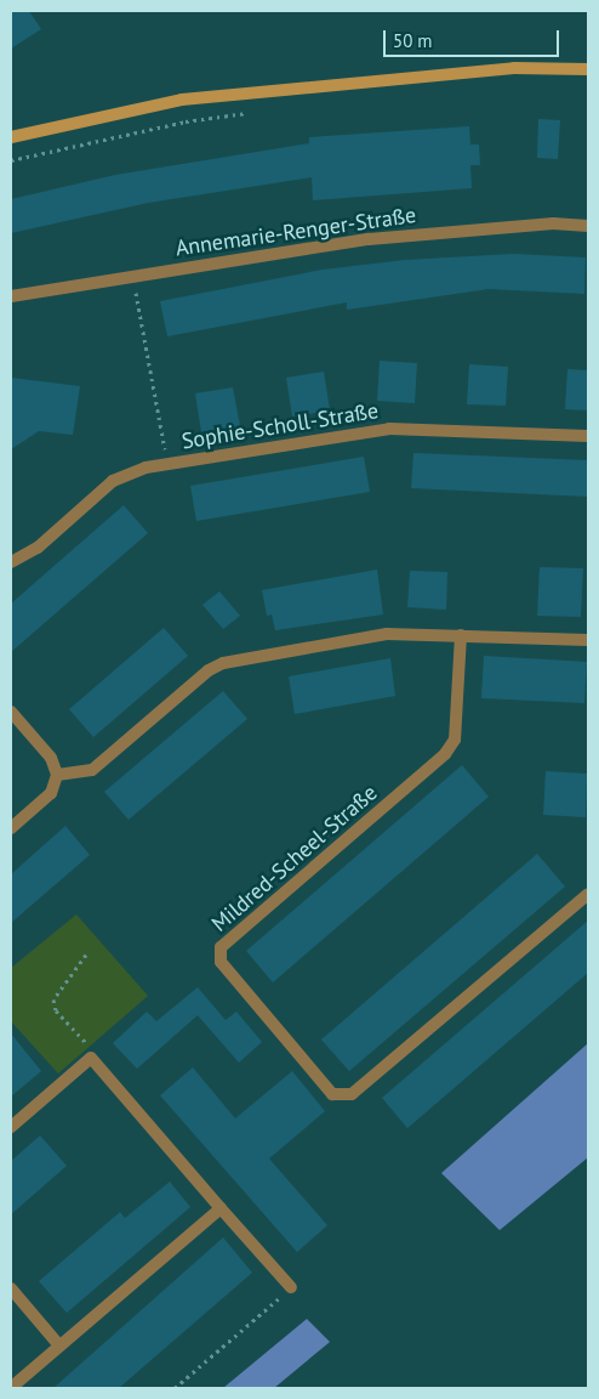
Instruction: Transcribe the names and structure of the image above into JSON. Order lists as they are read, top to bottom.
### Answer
{
  "streets": {
    "street": ["Annemarie-Renger-Straße", "Sophie-Scholl-Straße", "Mildred-Scheel-Straße"]
  },
  "scale_bar": "50 m"
}
